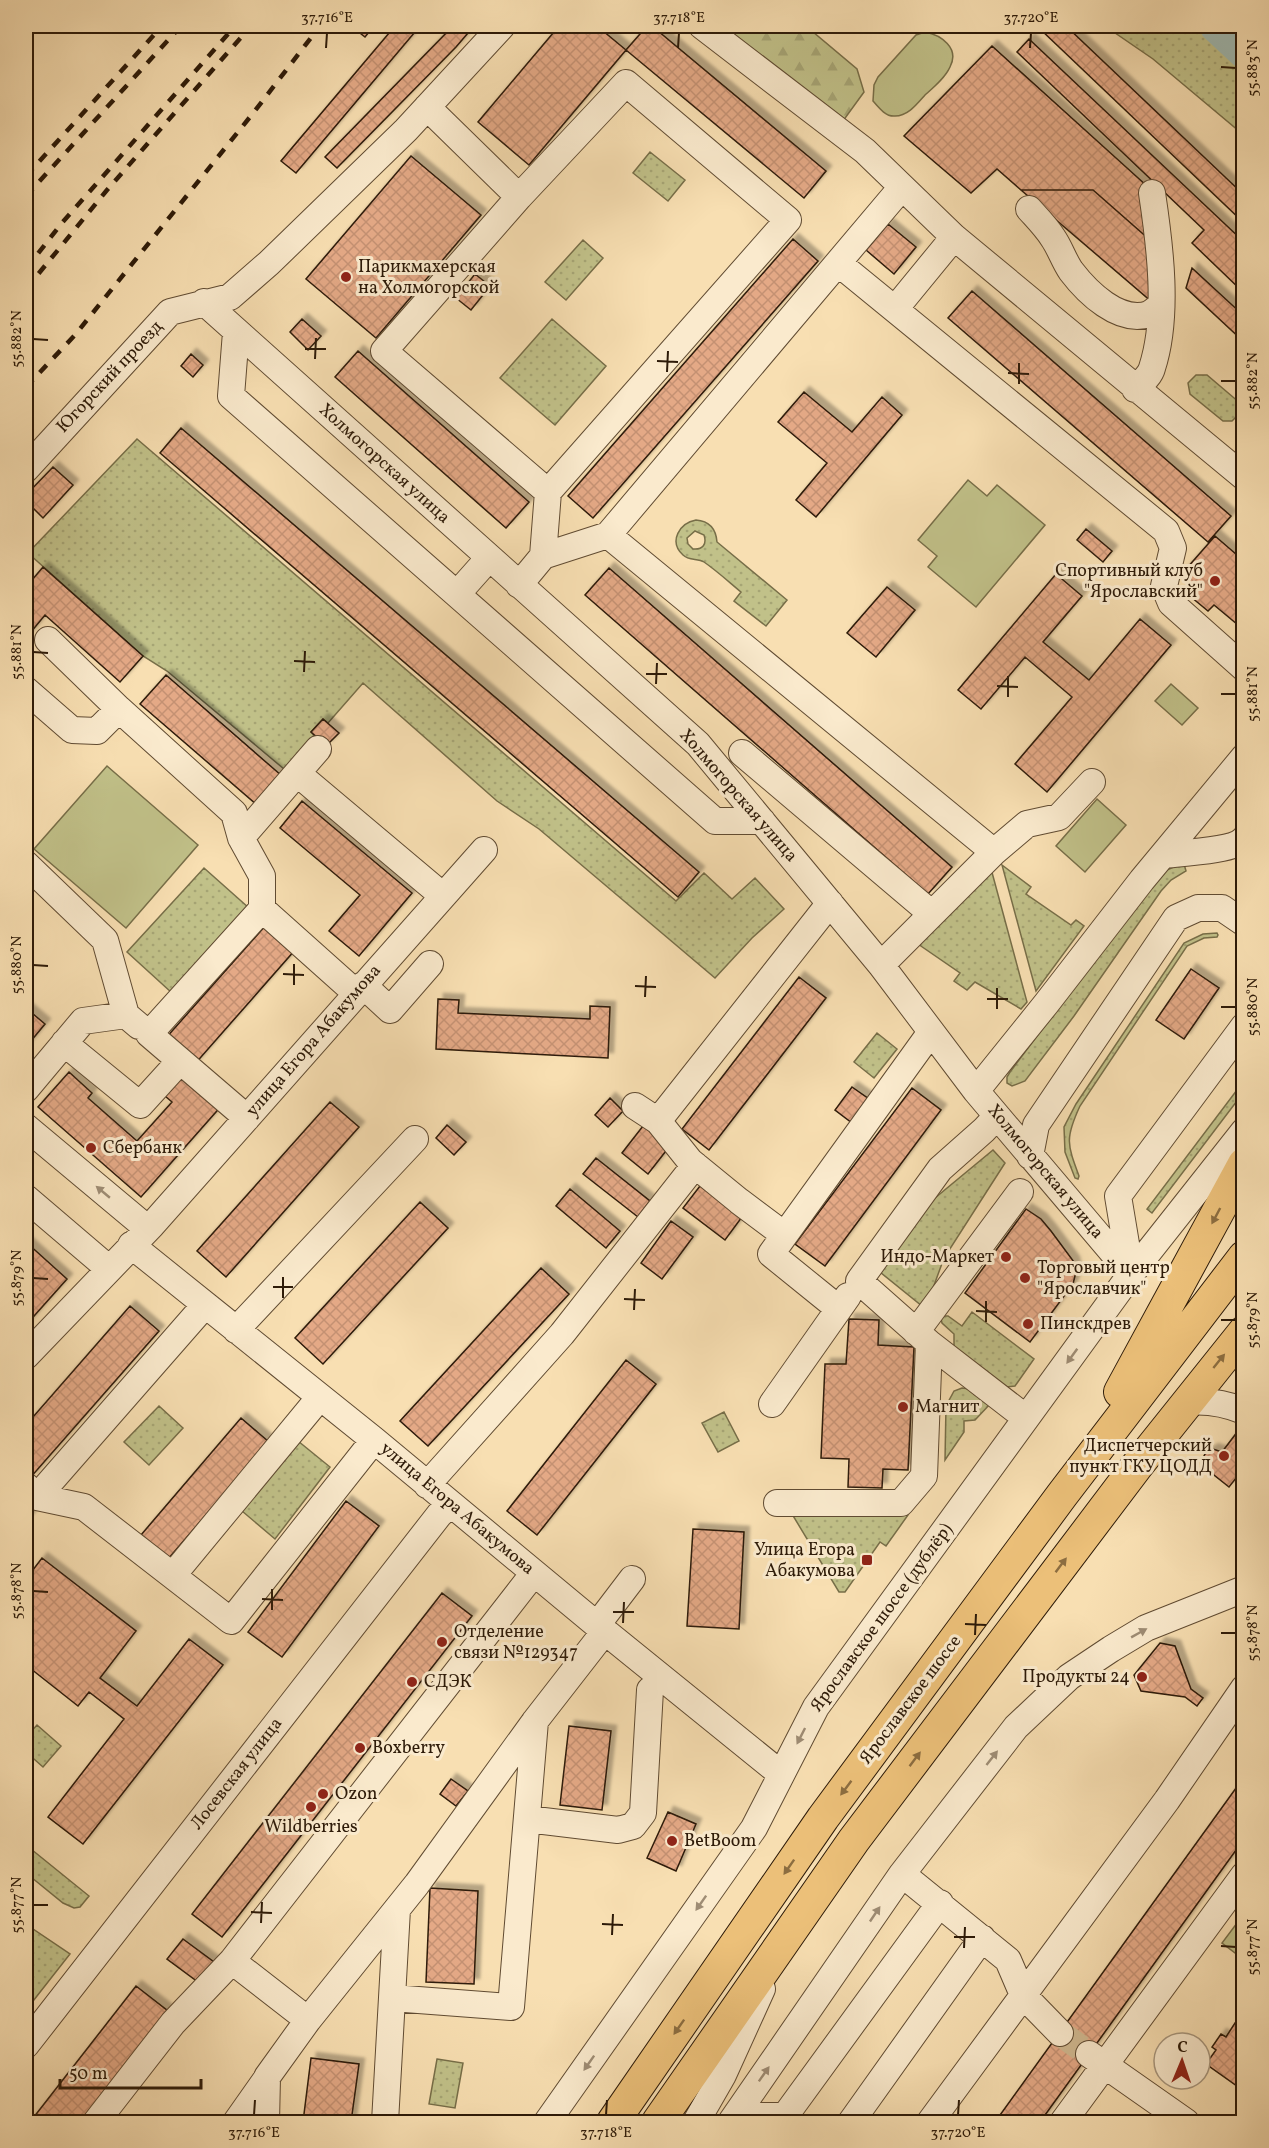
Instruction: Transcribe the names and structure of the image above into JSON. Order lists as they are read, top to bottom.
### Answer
{
  "streets": {
    "main road": ["Ярославское шоссе"],
    "street": [
      "Югорский проезд",
      "Холмогорская улица",
      "улица Егора Абакумова",
      "Ярославское шоссе (дублёр)",
      "Лосевская улица"
    ]
  },
  "crossings": [
    ["Югорский проезд", "Холмогорская улица"],
    ["Холмогорская улица", "Ярославское шоссе (дублёр)"],
    ["улица Егора Абакумова", "Ярославское шоссе (дублёр)"],
    ["улица Егора Абакумова", "Лосевская улица"]
  ],
  "places": {
    "other": [
      "Парикмахерская на Холмогорской",
      "Спортивный клуб \"Ярославский\"",
      "Сбербанк",
      "Индо-Маркет",
      "Торговый центр \"Ярославчик\"",
      "Пинскдрев",
      "Магнит",
      "Диспетчерский пункт ГКУ ЦОДД",
      "Отделение связи №129347",
      "Продукты 24",
      "СДЭК",
      "Boxberry",
      "Ozon",
      "Wildberries",
      "BetBoom"
    ],
    "transit": ["Улица Егора Абакумова"]
  },
  "scale_bar": "50 m",
  "north": "top",
  "coordinates": [
    "37.716°E",
    "37.718°E",
    "37.720°E",
    "55.883°N",
    "55.882°N",
    "55.881°N",
    "55.880°N",
    "55.879°N",
    "55.878°N",
    "55.877°N"
  ]
}
